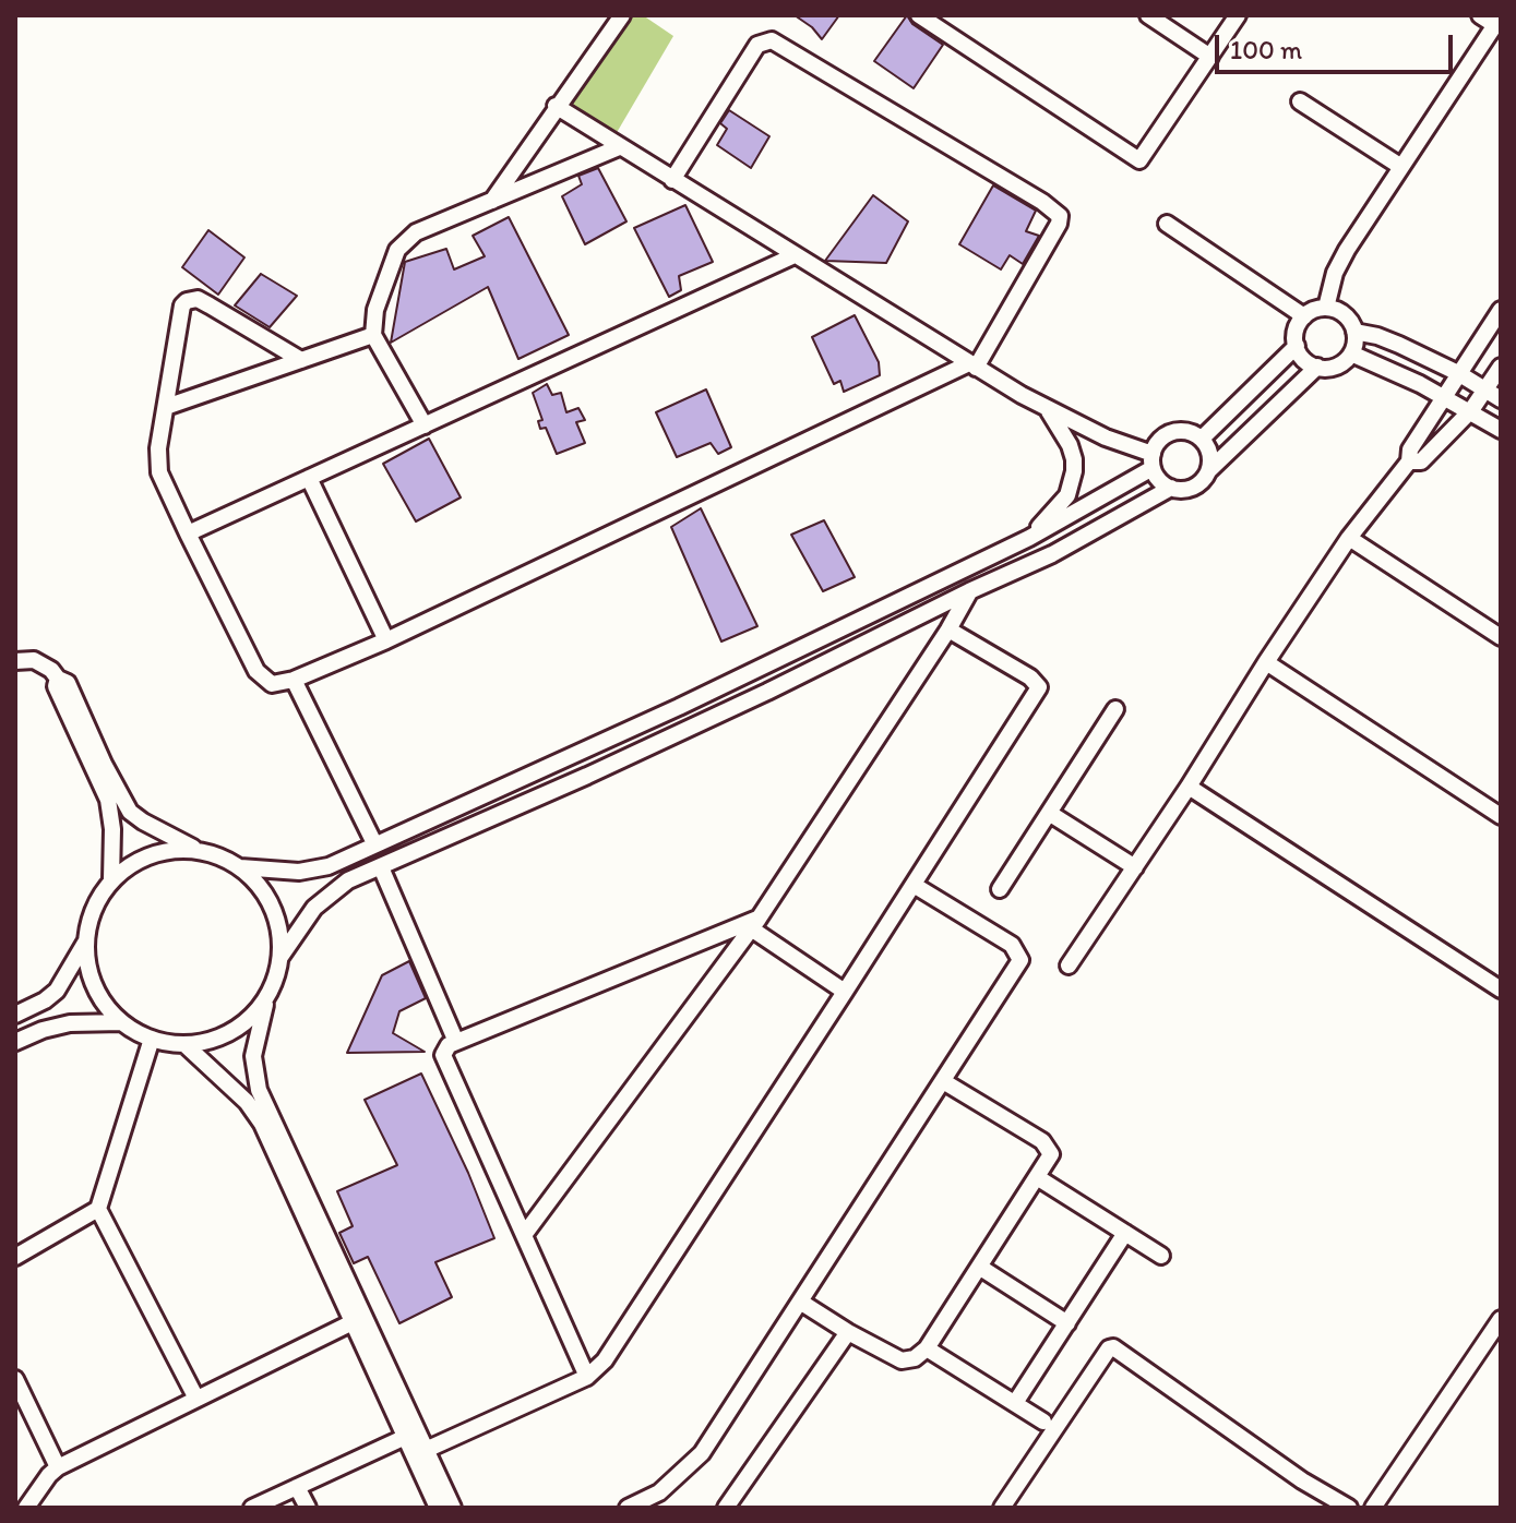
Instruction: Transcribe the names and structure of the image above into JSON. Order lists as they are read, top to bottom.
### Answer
{
  "scale_bar": "100 m"
}
